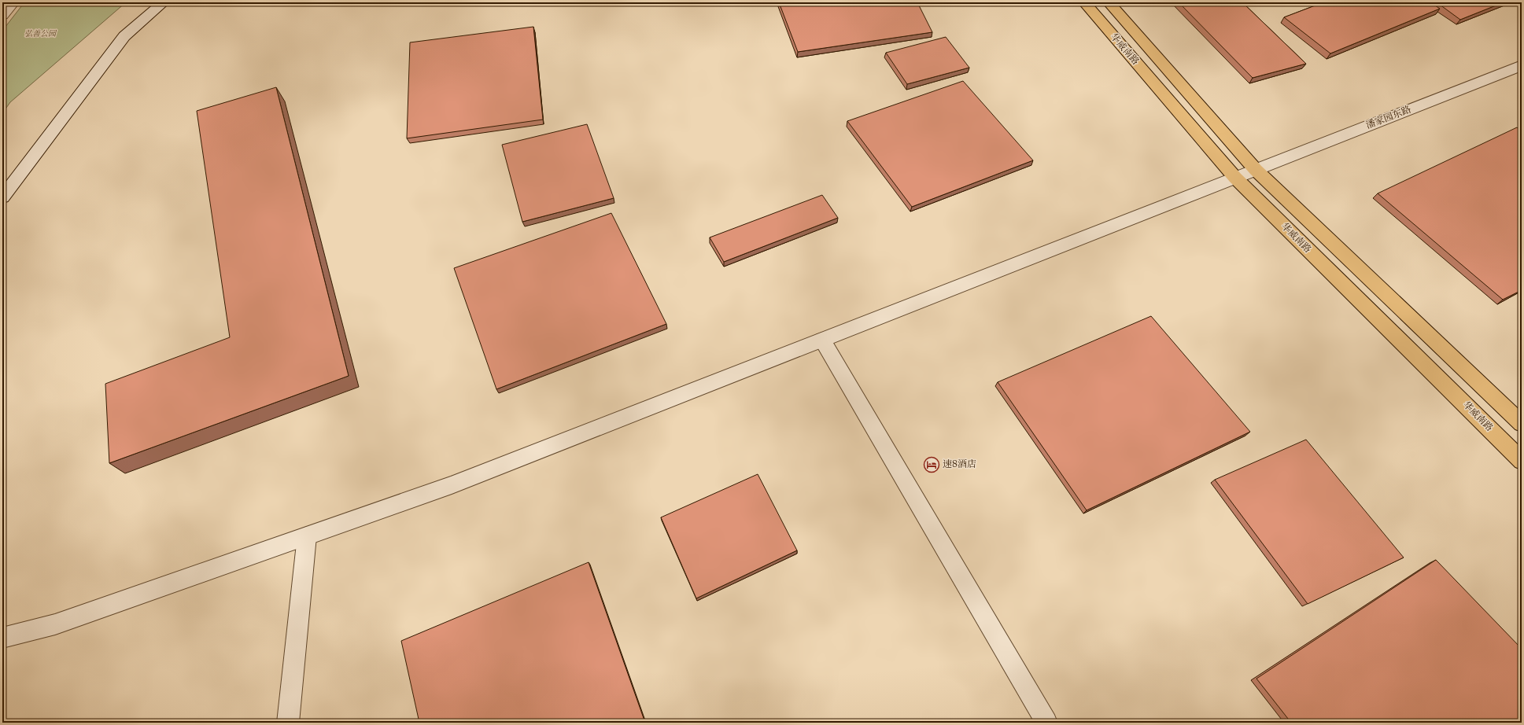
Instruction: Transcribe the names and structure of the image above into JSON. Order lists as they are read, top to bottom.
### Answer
{
  "streets": {
    "main road": ["华威南路"],
    "street": ["潘家园东路"]
  },
  "crossings": [
    ["华威南路", "潘家园东路"]
  ],
  "parks": ["弘善公园"],
  "places": {
    "hotel": ["速8酒店"]
  }
}
